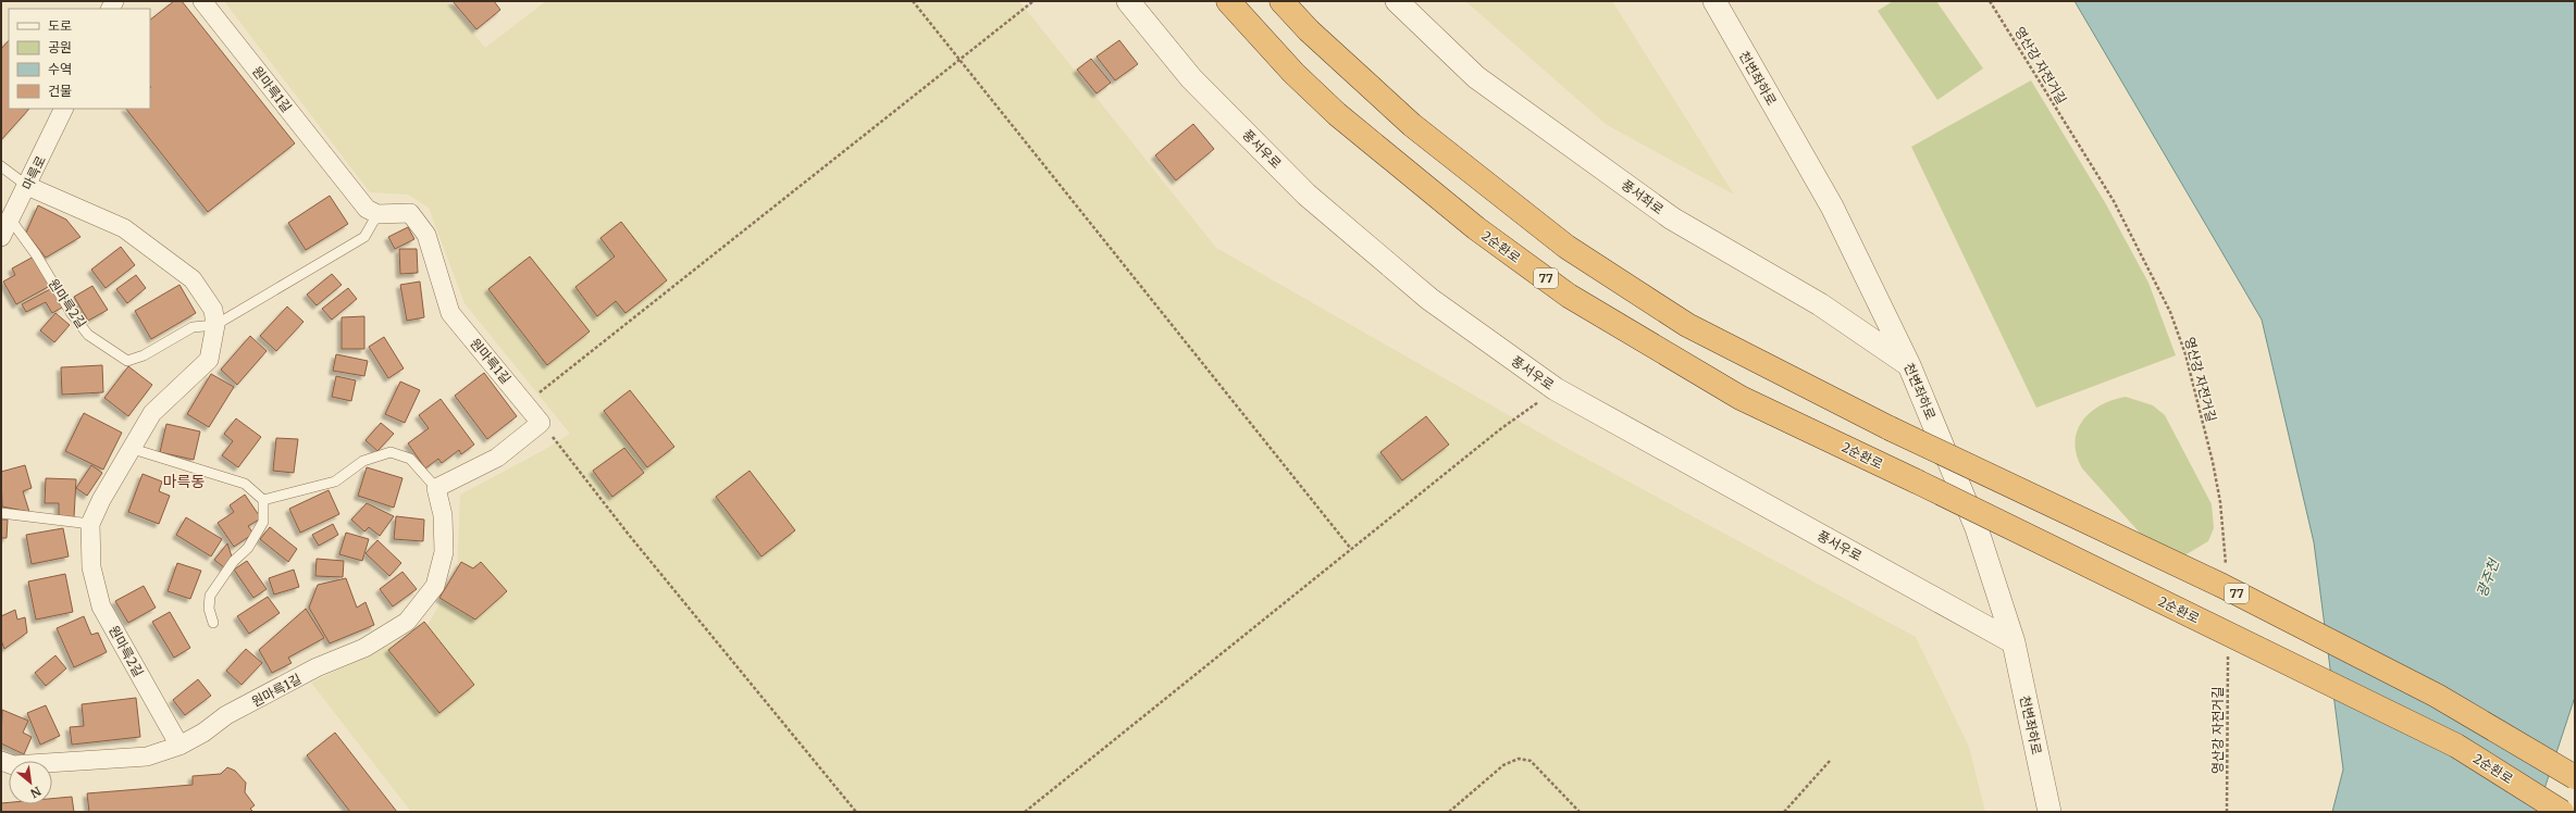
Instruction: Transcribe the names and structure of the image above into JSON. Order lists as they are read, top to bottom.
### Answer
{
  "streets": {
    "highway": ["2순환로", "77"],
    "street": [
      "천변좌하로",
      "원마륵1길",
      "풍서우로",
      "마륵로",
      "풍서좌로",
      "원마륵2길"
    ],
    "path": ["영산강 자전거길"]
  },
  "crossings": [
    ["천변좌하로", "풍서우로"],
    ["천변좌하로", "풍서좌로"],
    ["원마륵1길", "원마륵2길"],
    ["마륵로", "원마륵2길"]
  ],
  "districts": ["마륵동"],
  "water": ["광주천"],
  "legend": [
    "도로",
    "공원",
    "수역",
    "건물"
  ],
  "north": "bottom right"
}
